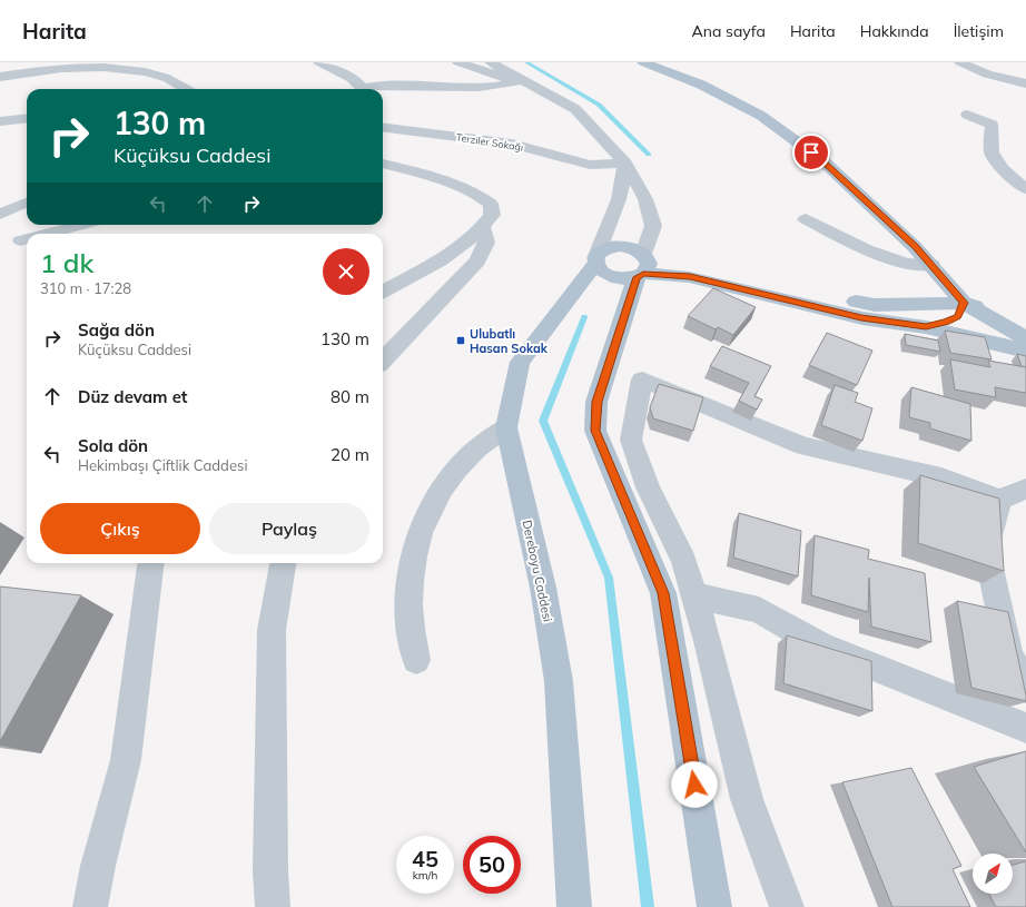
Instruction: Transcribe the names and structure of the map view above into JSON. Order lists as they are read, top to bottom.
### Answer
{
  "streets": {
    "main road": ["Dereboyu Caddesi"],
    "street": ["Terziler Sokağı"]
  },
  "places": {
    "transit": ["Ulubatlı Hasan Sokak"]
  },
  "north": "top right",
  "page": {
    "header": "Harita",
    "nav": [
      "Ana sayfa",
      "Harita",
      "Hakkında",
      "İletişim"
    ],
    "turn": ["130 m", "Küçüksu Caddesi"],
    "heading": ["1 dk", "310 m · 17:28"],
    "list": [
      {
        "name": "Sağa dön",
        "note": "Küçüksu Caddesi",
        "value": "130 m"
      },
      {
        "name": "Düz devam et",
        "value": "80 m"
      },
      {
        "name": "Sola dön",
        "note": "Hekimbaşı Çiftlik Caddesi",
        "value": "20 m"
      }
    ],
    "buttons": ["Çıkış", "Paylaş"],
    "speed": "45 km/h",
    "limit": "50"
  }
}
